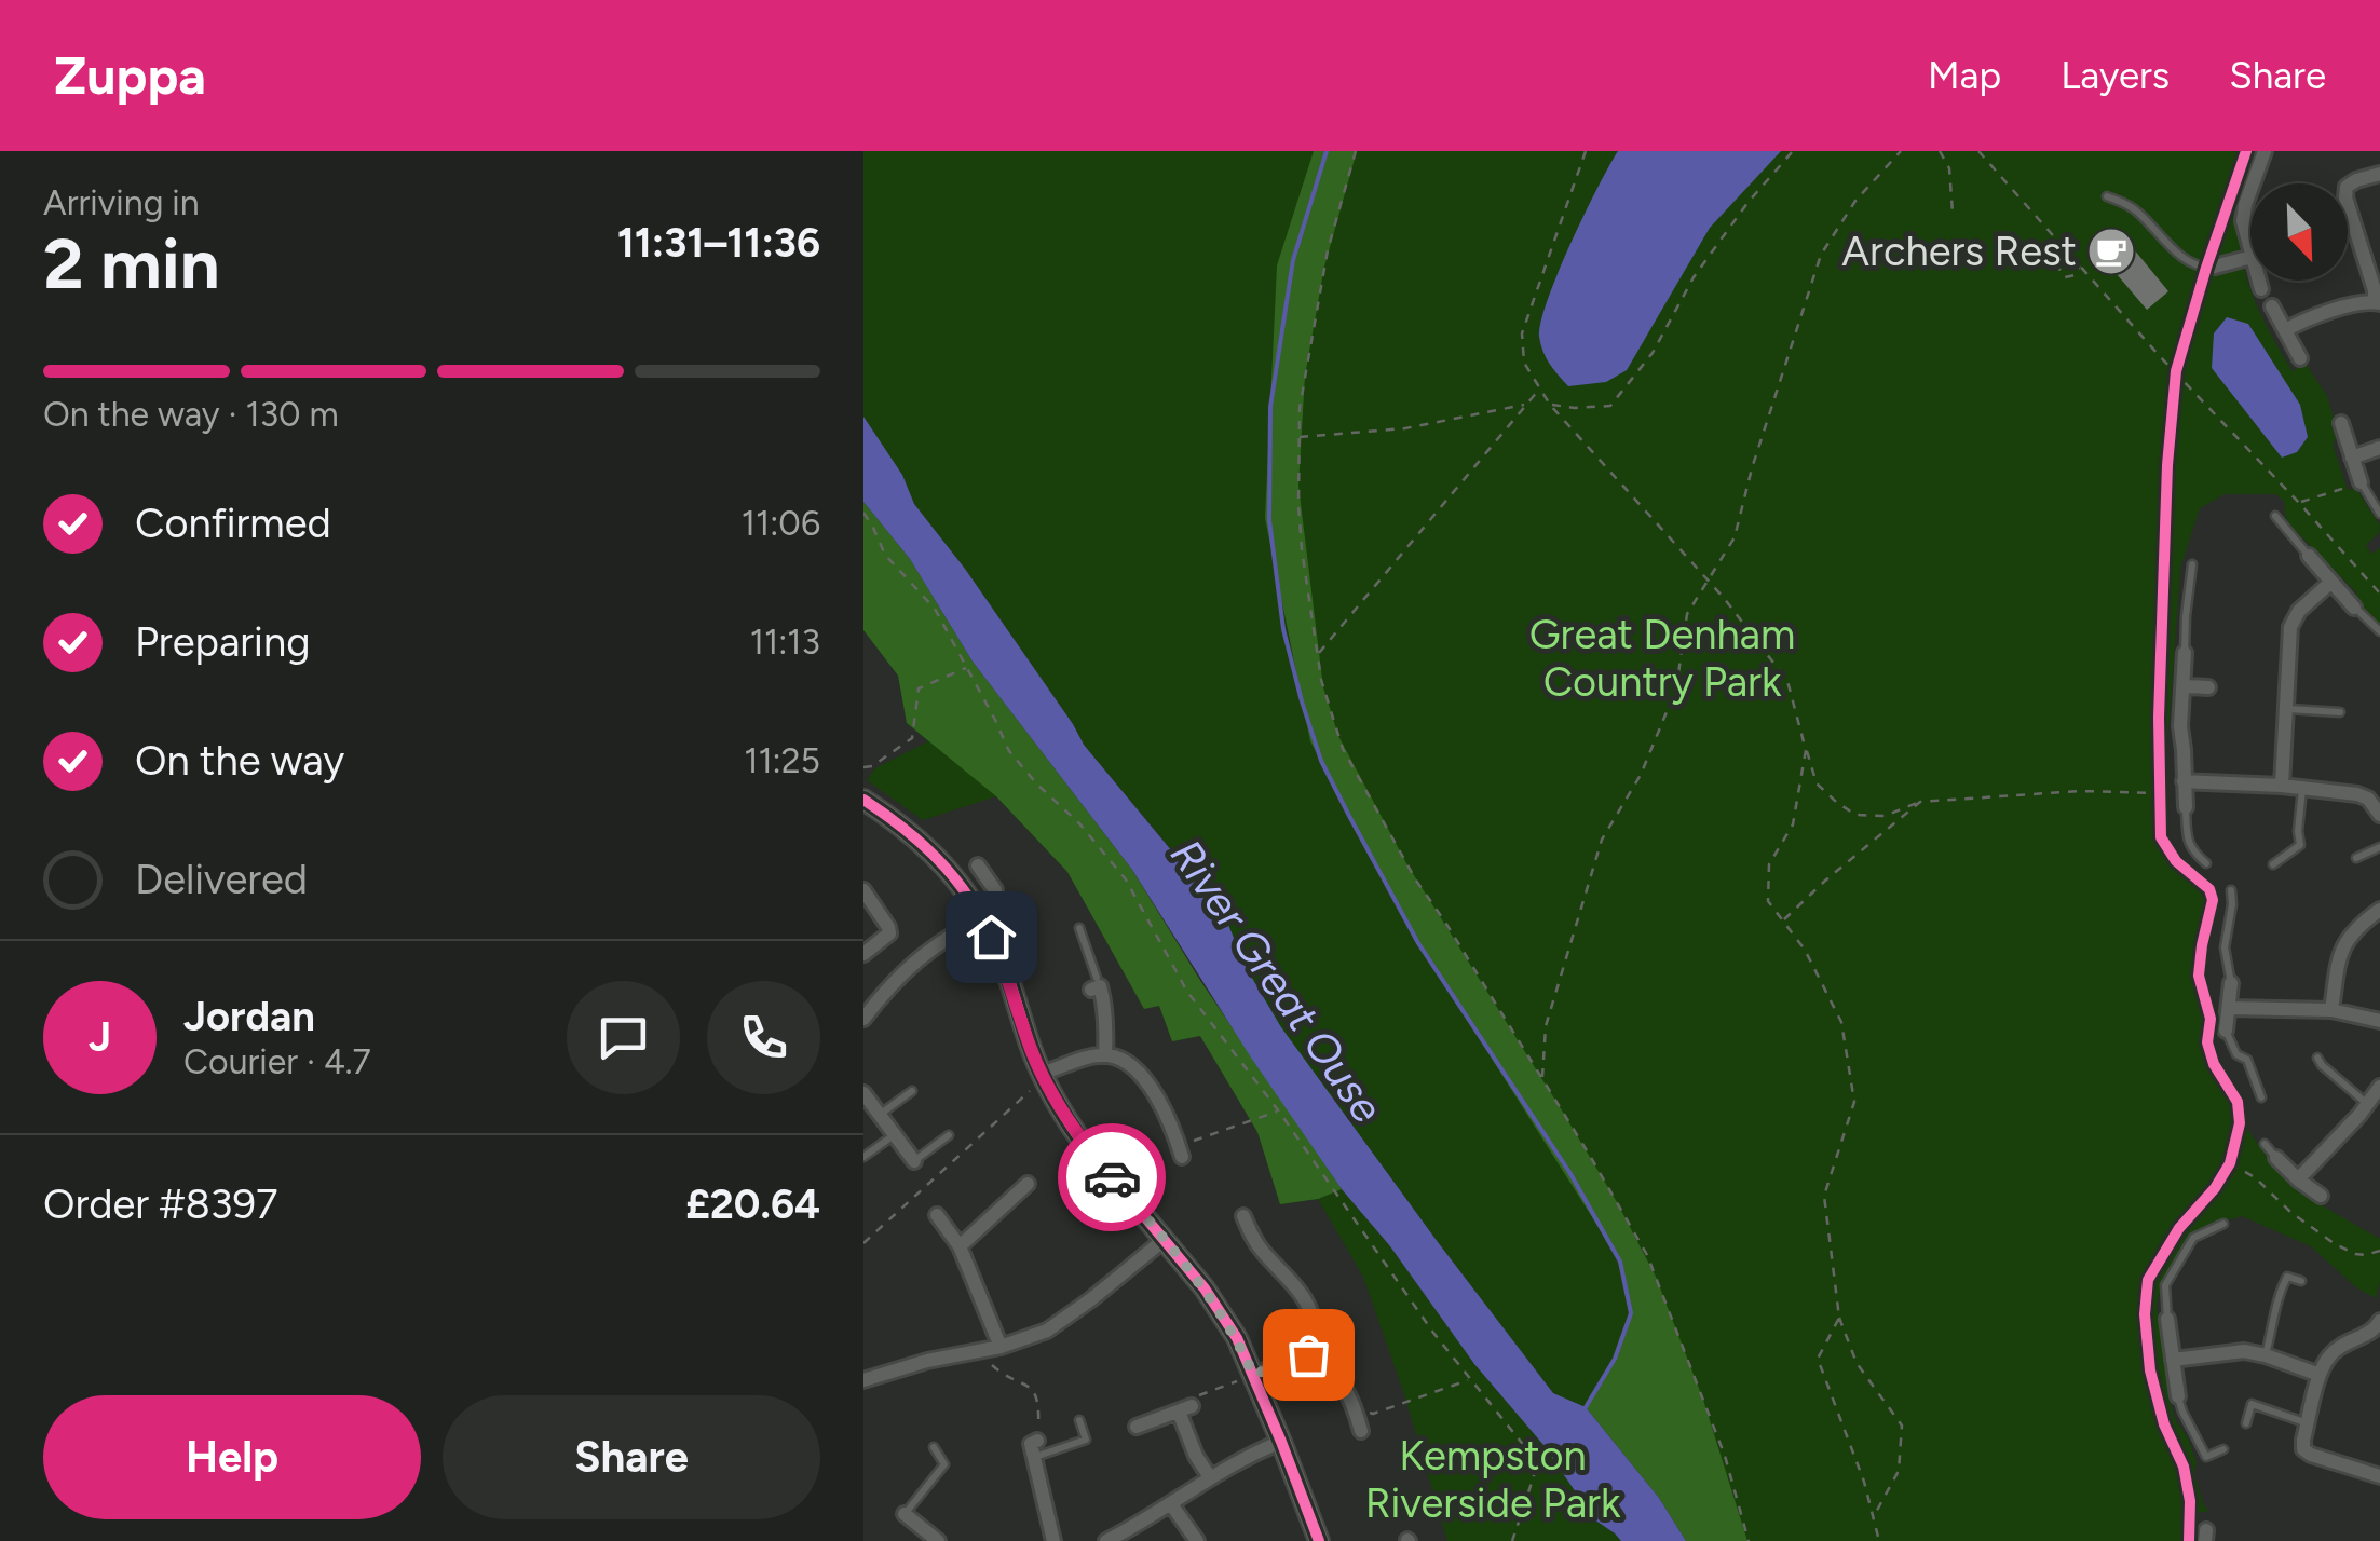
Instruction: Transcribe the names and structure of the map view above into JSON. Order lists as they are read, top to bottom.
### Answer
{
  "water": ["River Great Ouse"],
  "parks": ["Great Denham Country Park", "Kempston Riverside Park"],
  "places": {
    "cafe": ["Archers Rest"]
  },
  "north": "bottom right",
  "page": {
    "header": "Zuppa",
    "nav": ["Map", "Layers", "Share"],
    "heading": ["2 min", "Arriving in", "11:31–11:36"],
    "panel": [
      "Jordan",
      "Courier · 4.7",
      "Order #8397",
      "£20.64"
    ],
    "bar": "On the way · 130 m",
    "list": [
      ["Confirmed", "11:06"],
      ["Preparing", "11:13"],
      ["On the way", "11:25"],
      "Delivered"
    ],
    "round": "J",
    "buttons": ["Help", "Share"]
  }
}
